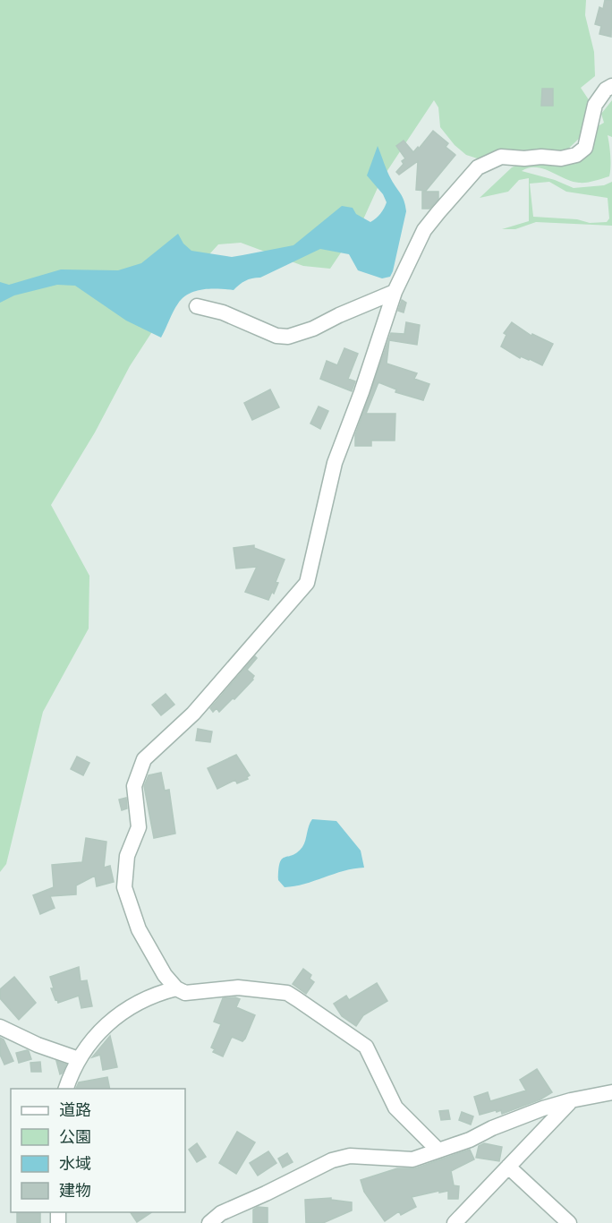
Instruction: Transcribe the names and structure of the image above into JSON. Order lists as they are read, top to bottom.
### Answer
{
  "legend": [
    "道路",
    "公園",
    "水域",
    "建物"
  ]
}
